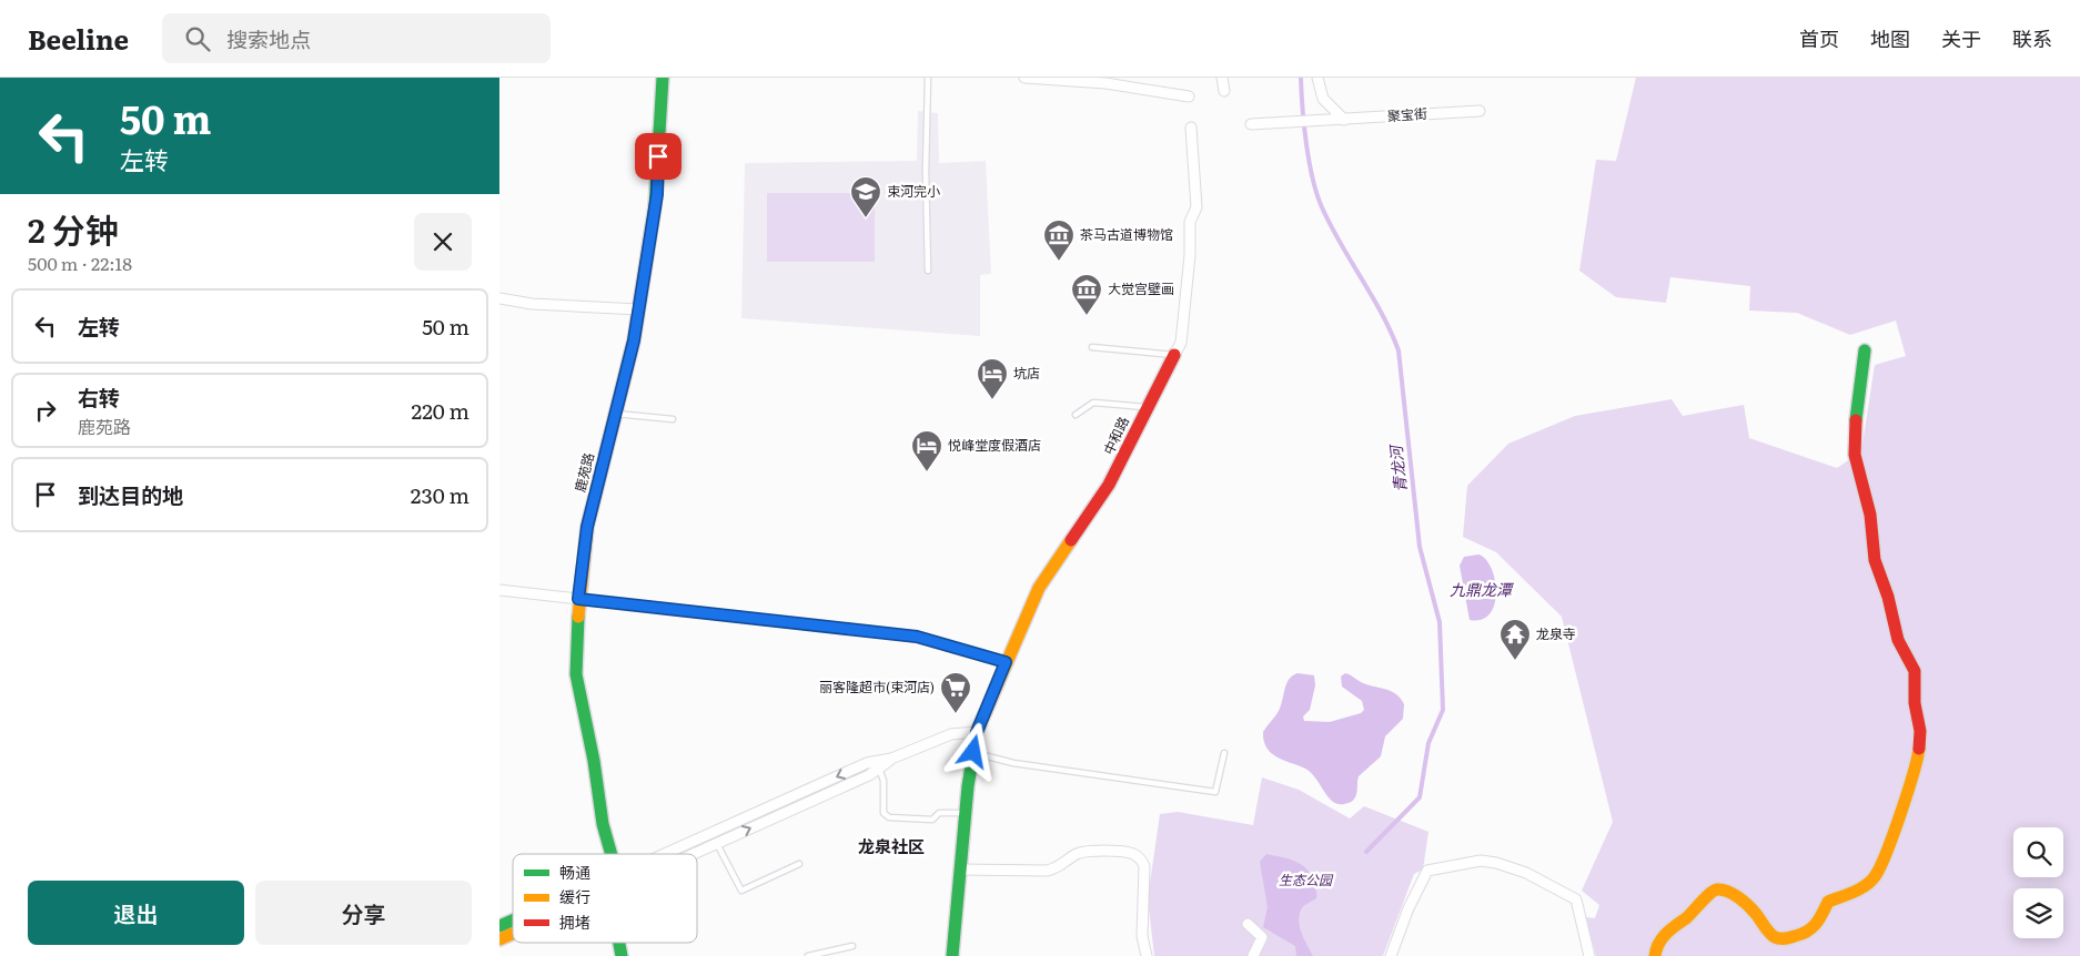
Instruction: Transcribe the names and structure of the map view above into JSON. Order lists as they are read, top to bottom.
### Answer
{
  "streets": {
    "street": ["聚宝街", "中和路", "鹿苑路"]
  },
  "districts": ["龙泉社区"],
  "water": ["青龙河", "九鼎龙潭"],
  "parks": ["生态公园"],
  "places": {
    "school or university": ["束河完小"],
    "museum": ["茶马古道博物馆", "大觉宫壁画"],
    "hotel": ["坑店", "悦峰堂度假酒店"],
    "temple": ["龙泉寺"],
    "supermarket": ["丽客隆超市(束河店)"]
  },
  "legend": ["畅通", "缓行", "拥堵"],
  "page": {
    "header": "Beeline",
    "search": "搜索地点",
    "nav": [
      "首页",
      "地图",
      "关于",
      "联系"
    ],
    "turn": ["50 m", "左转"],
    "heading": ["2 分钟", "500 m · 22:18"],
    "list": [
      {
        "name": "左转",
        "value": "50 m"
      },
      {
        "name": "右转",
        "note": "鹿苑路",
        "value": "220 m"
      },
      {
        "name": "到达目的地",
        "value": "230 m"
      }
    ],
    "buttons": ["退出", "分享"]
  }
}
